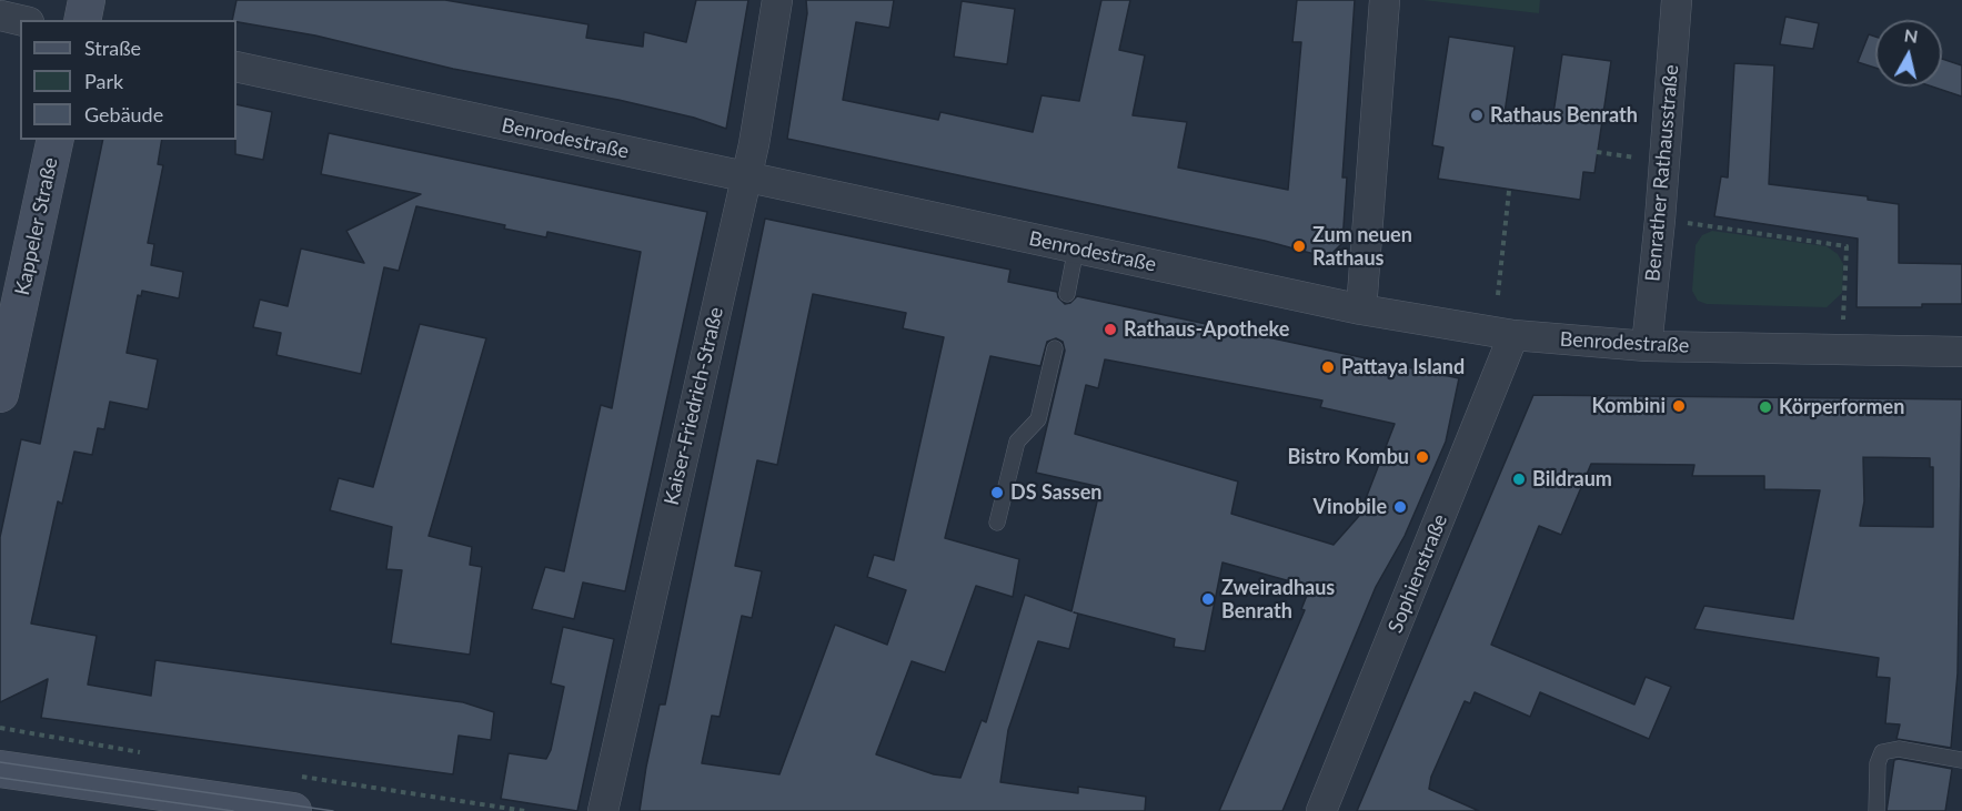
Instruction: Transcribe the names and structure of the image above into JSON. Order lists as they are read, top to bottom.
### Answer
{
  "streets": {
    "main road": ["Kappeler Straße"],
    "street": [
      "Benrodestraße",
      "Benrather Rathausstraße",
      "Kaiser-Friedrich-Straße",
      "Sophienstraße"
    ]
  },
  "crossings": [
    ["Benrodestraße", "Benrather Rathausstraße"],
    ["Benrodestraße", "Kaiser-Friedrich-Straße"],
    ["Benrodestraße", "Sophienstraße"]
  ],
  "places": [
    "Rathaus Benrath",
    "Zum neuen Rathaus",
    "Rathaus-Apotheke",
    "Pattaya Island",
    "Kombini",
    "Körperformen",
    "Bistro Kombu",
    "Bildraum",
    "DS Sassen",
    "Vinobile",
    "Zweiradhaus Benrath"
  ],
  "legend": ["Straße", "Park", "Gebäude"],
  "north": "top"
}
